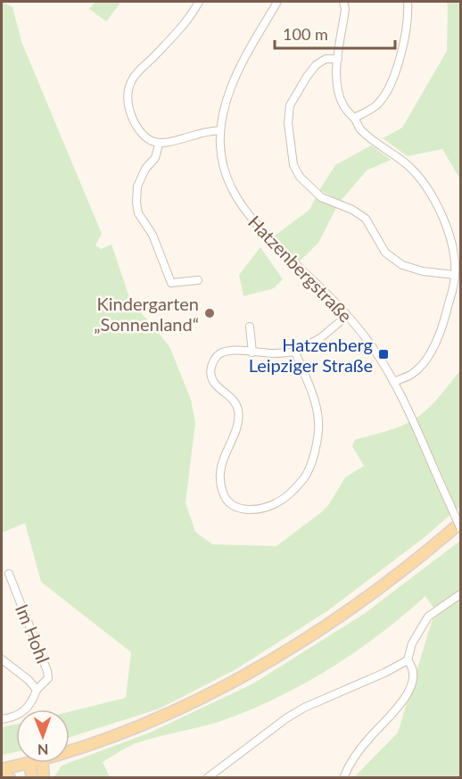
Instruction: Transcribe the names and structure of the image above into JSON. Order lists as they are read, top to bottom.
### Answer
{
  "streets": {
    "street": ["Hatzenbergstraße", "Im Hohl"]
  },
  "places": {
    "other": ["Kindergarten „Sonnenland“"],
    "transit": ["Hatzenberg Leipziger Straße"]
  },
  "scale_bar": "100 m",
  "north": "bottom"
}
